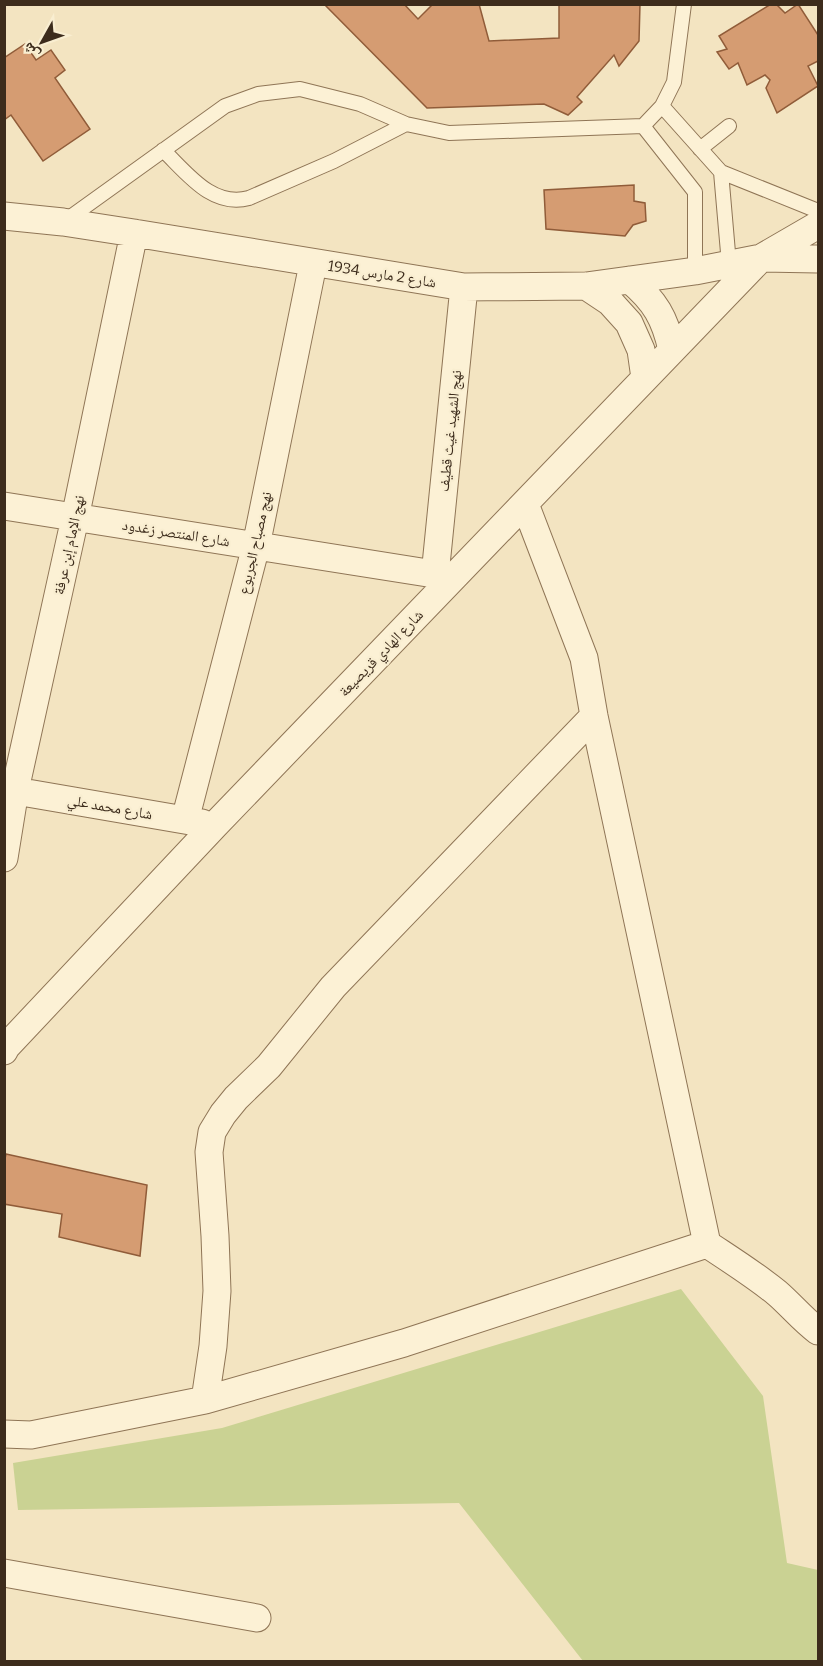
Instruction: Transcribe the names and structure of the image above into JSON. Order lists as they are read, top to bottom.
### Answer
{
  "streets": {
    "street": [
      "شارع 2 مارس 1934",
      "نهج الشهيد غيث قطيف",
      "شارع المنتصر زغدود",
      "نهج مصباح الجربوع",
      "نهج الإمام إبن عرفة",
      "شارع الهادي قريصيعة",
      "شارع محمد علي"
    ]
  },
  "crossings": [
    ["شارع 2 مارس 1934", "نهج الشهيد غيث قطيف"],
    ["شارع 2 مارس 1934", "نهج مصباح الجربوع"],
    ["شارع 2 مارس 1934", "نهج الإمام إبن عرفة"],
    ["شارع 2 مارس 1934", "شارع الهادي قريصيعة"],
    ["نهج الشهيد غيث قطيف", "شارع المنتصر زغدود"],
    ["نهج الشهيد غيث قطيف", "شارع الهادي قريصيعة"],
    ["شارع المنتصر زغدود", "نهج مصباح الجربوع"],
    ["شارع المنتصر زغدود", "نهج الإمام إبن عرفة"],
    ["شارع المنتصر زغدود", "شارع الهادي قريصيعة"],
    ["نهج مصباح الجربوع", "شارع محمد علي"],
    ["نهج الإمام إبن عرفة", "شارع محمد علي"],
    ["شارع الهادي قريصيعة", "شارع محمد علي"]
  ],
  "north": "bottom left"
}
